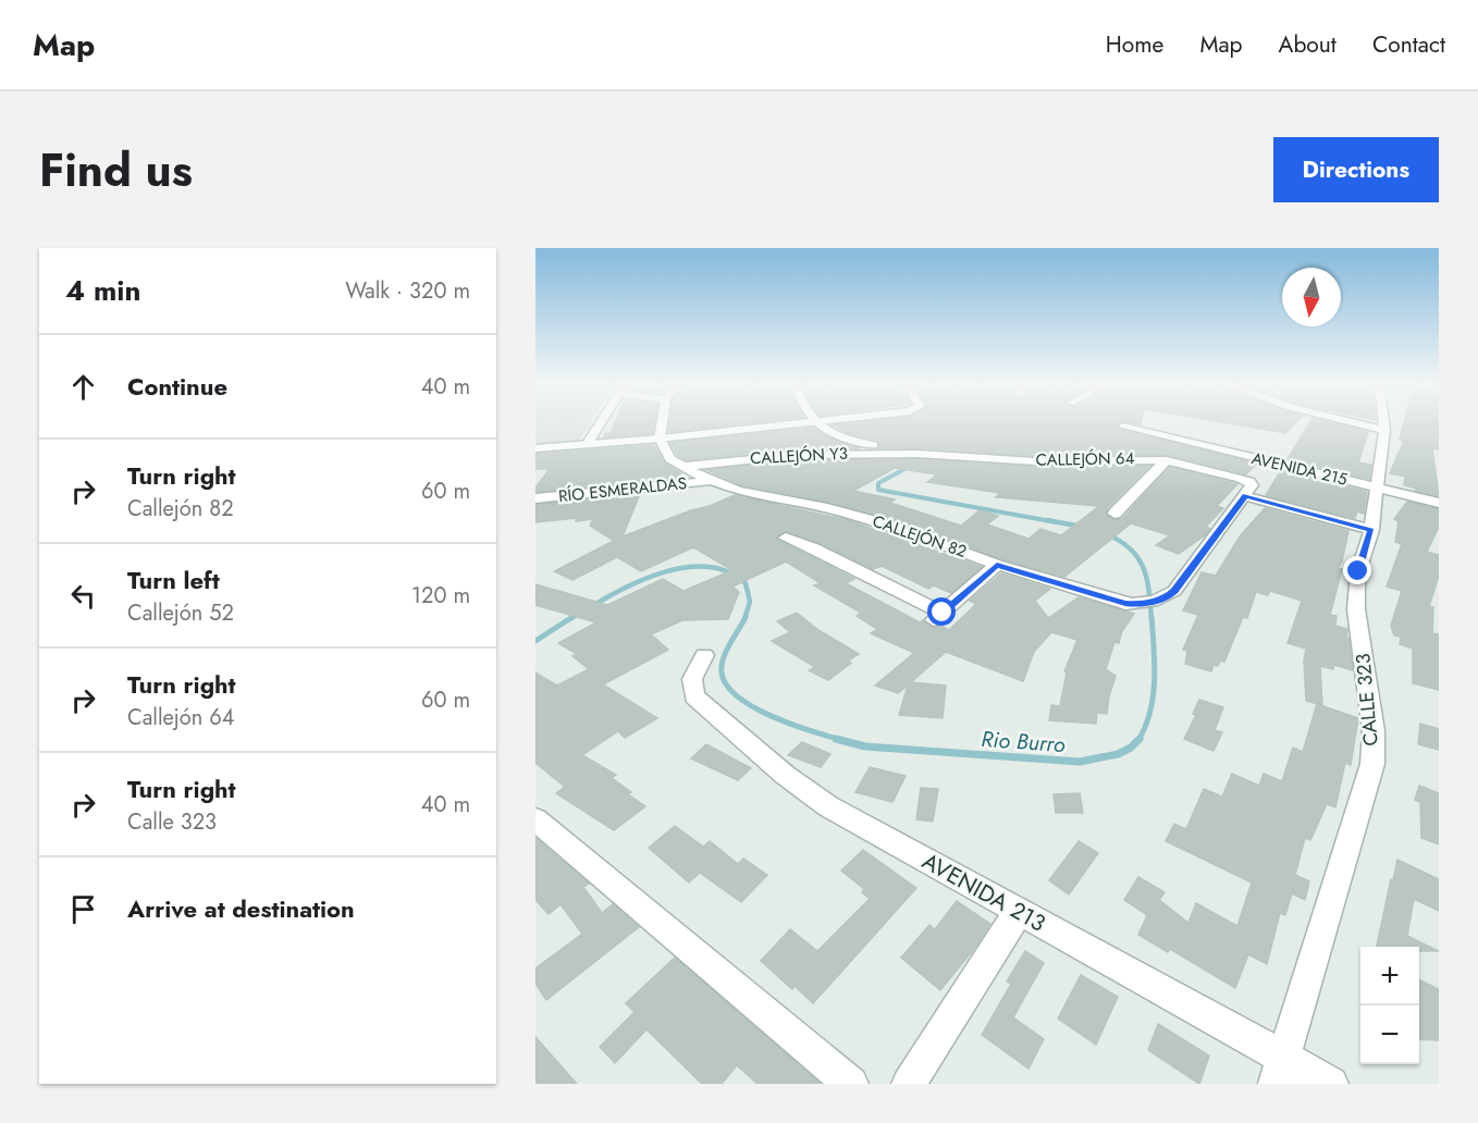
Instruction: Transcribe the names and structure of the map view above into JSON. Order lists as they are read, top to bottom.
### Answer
{
  "streets": {
    "street": [
      "CALLEJÓN Y3",
      "CALLEJÓN 64",
      "AVENIDA 215",
      "RÍO ESMERALDAS",
      "CALLEJÓN 82",
      "CALLE 323",
      "AVENIDA 213"
    ]
  },
  "crossings": [
    ["CALLEJÓN Y3", "CALLEJÓN 64"],
    ["CALLEJÓN Y3", "CALLEJÓN 82"],
    ["CALLEJÓN 64", "CALLEJÓN 82"],
    ["CALLEJÓN 64", "CALLE 323"],
    ["AVENIDA 215", "CALLE 323"],
    ["RÍO ESMERALDAS", "CALLEJÓN 82"],
    ["CALLE 323", "AVENIDA 213"]
  ],
  "water": ["Rio Burro"],
  "north": "bottom",
  "page": {
    "header": "Map",
    "nav": [
      "Home",
      "Map",
      "About",
      "Contact"
    ],
    "title": "Find us",
    "buttons": "Directions",
    "heading": ["4 min", "Walk · 320 m"],
    "list": [
      ["Continue", "40 m"],
      ["Turn right", "Callejón 82", "60 m"],
      ["Turn left", "Callejón 52", "120 m"],
      ["Turn right", "Callejón 64", "60 m"],
      ["Turn right", "Calle 323", "40 m"],
      "Arrive at destination"
    ],
    "map_buttons": ["+", "−"]
  }
}
